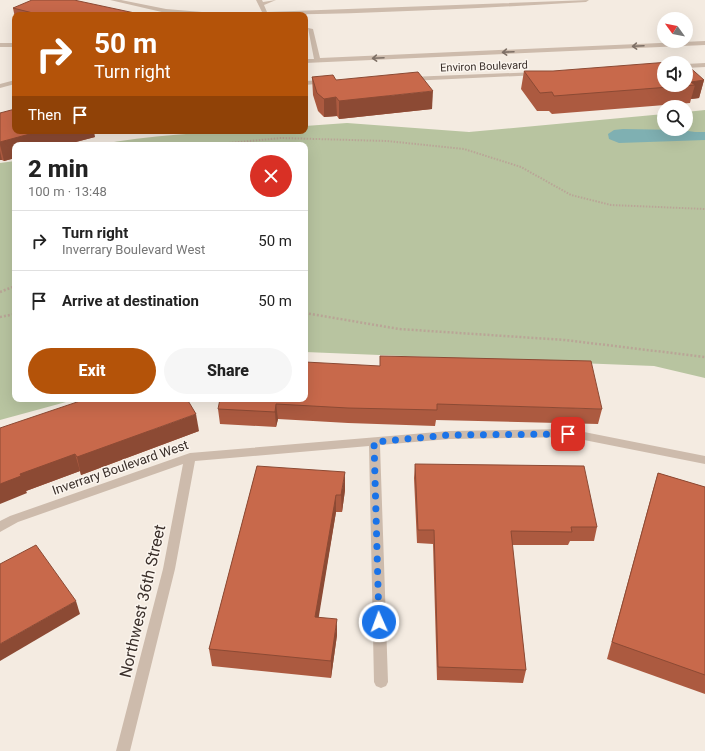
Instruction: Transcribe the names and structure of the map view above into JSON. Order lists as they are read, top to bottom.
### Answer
{
  "streets": {
    "street": ["Environ Boulevard", "Inverrary Boulevard West", "Northwest 36th Street"]
  },
  "crossings": [
    ["Inverrary Boulevard West", "Northwest 36th Street"]
  ],
  "north": "top left",
  "page": {
    "turn": ["50 m", "Turn right"],
    "then": "Then",
    "heading": ["2 min", "100 m · 13:48"],
    "list": [
      {
        "name": "Turn right",
        "note": "Inverrary Boulevard West",
        "value": "50 m"
      },
      {
        "name": "Arrive at destination",
        "value": "50 m"
      }
    ],
    "buttons": ["Exit", "Share"]
  }
}
